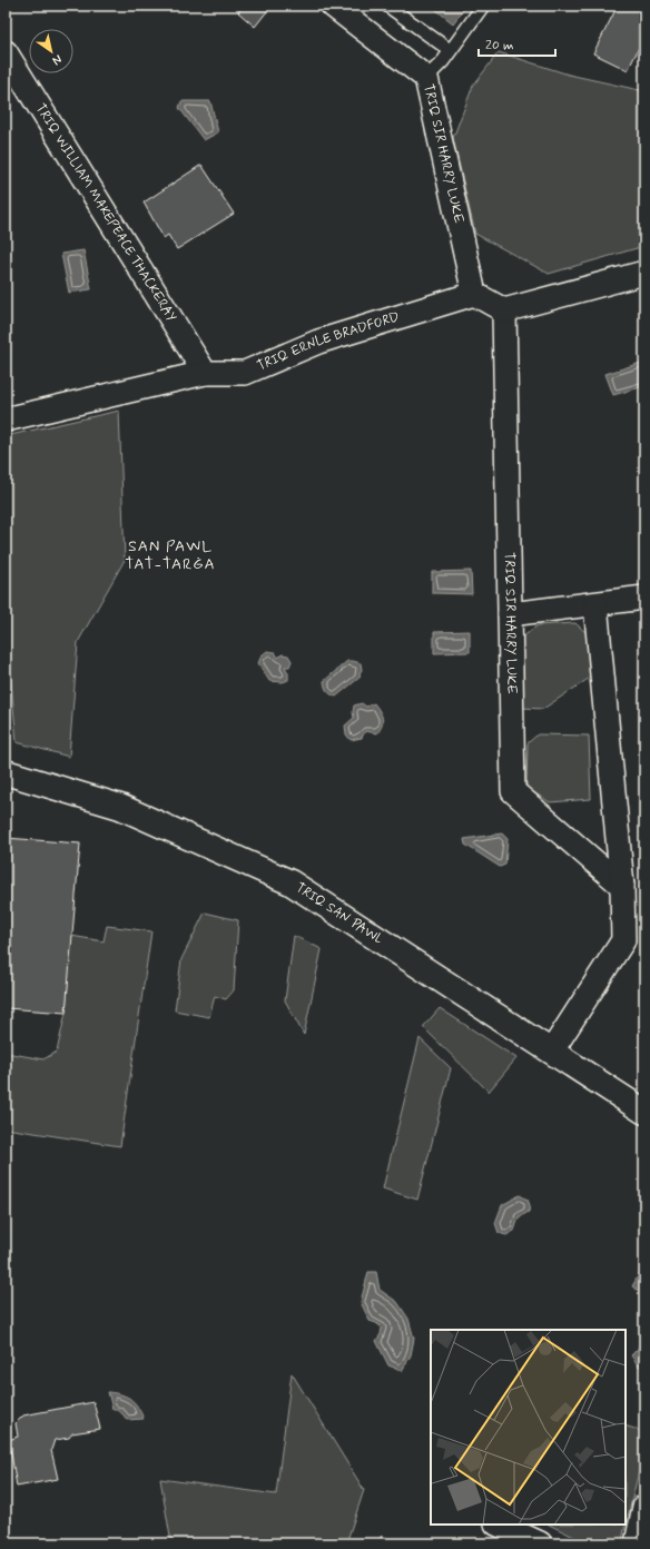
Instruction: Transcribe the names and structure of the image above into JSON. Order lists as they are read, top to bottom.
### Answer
{
  "streets": {
    "main road": ["TRIQ SAN PAWL"],
    "street": ["TRIQ SIR HARRY LUKE", "TRIQ WILLIAM MAKEPEACE THACKERAY", "TRIQ ERNLE BRADFORD"]
  },
  "crossings": [
    ["TRIQ SIR HARRY LUKE", "TRIQ ERNLE BRADFORD"],
    ["TRIQ WILLIAM MAKEPEACE THACKERAY", "TRIQ ERNLE BRADFORD"]
  ],
  "districts": ["SAN PAWL TAT-TARĠA"],
  "scale_bar": "20 m",
  "north": "bottom right"
}
